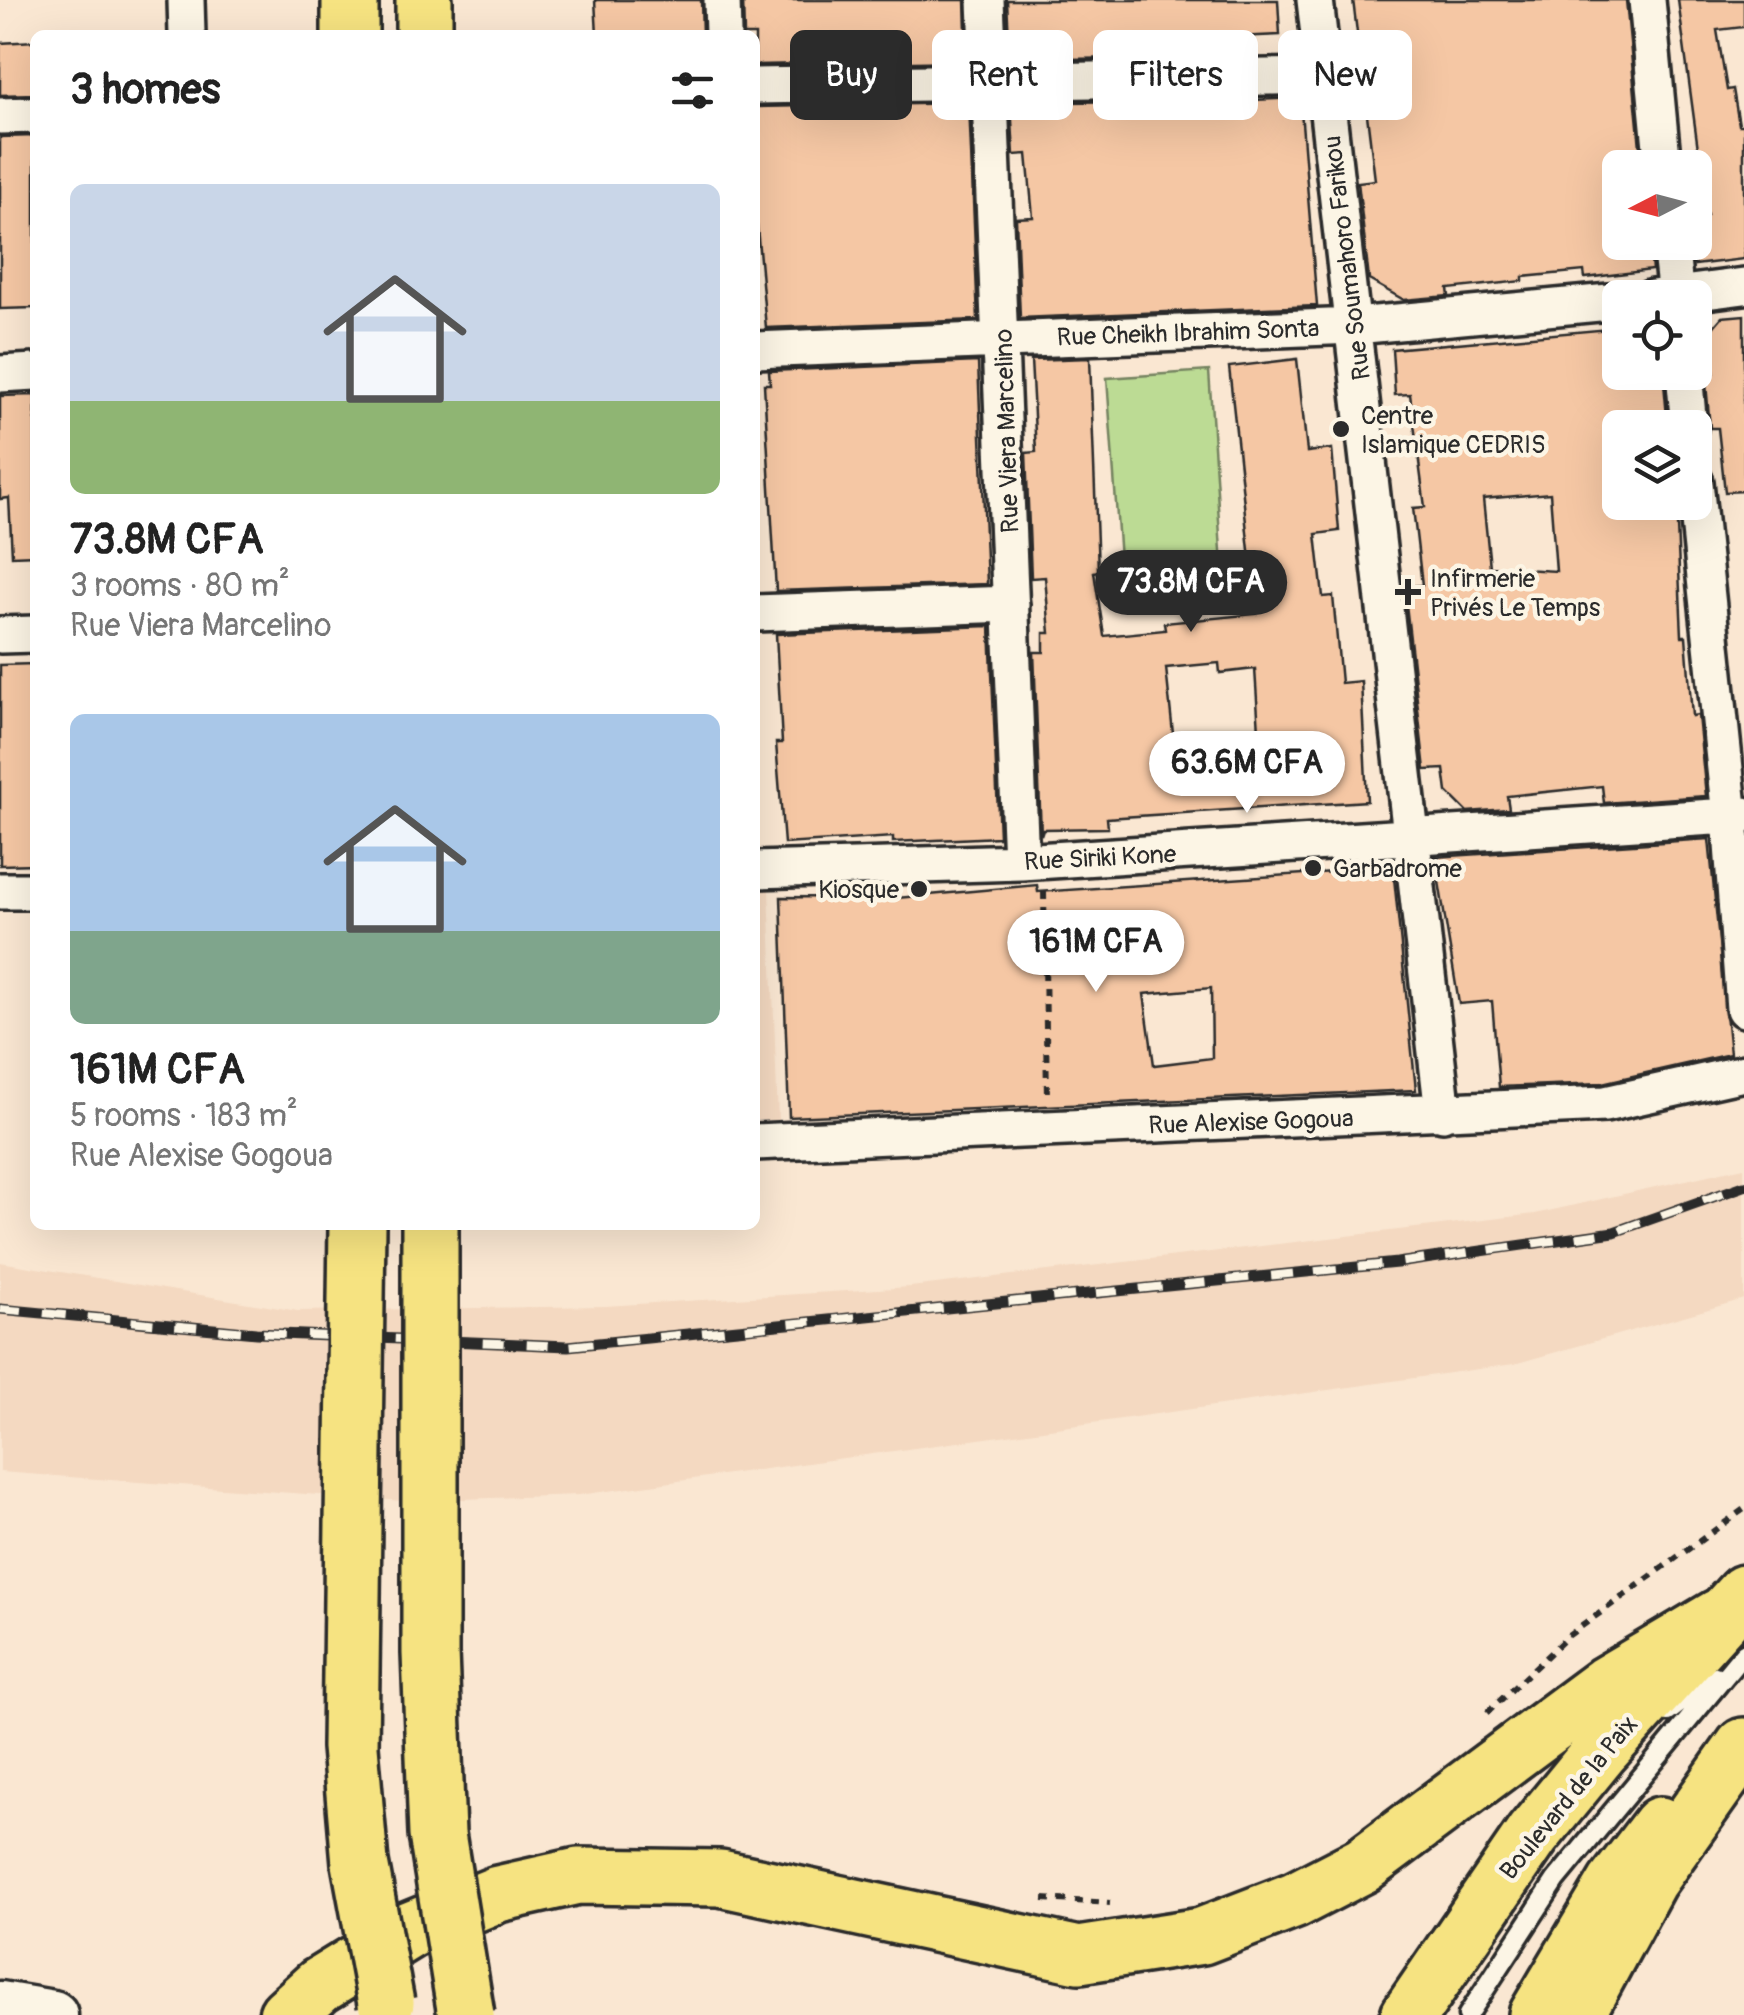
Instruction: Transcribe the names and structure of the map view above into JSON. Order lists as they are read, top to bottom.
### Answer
{
  "streets": {
    "main road": ["Boulevard de la Paix"],
    "street": [
      "Rue Soumahoro Farikou",
      "Rue Cheikh Ibrahim Sonta",
      "Rue Viera Marcelino",
      "Rue Siriki Kone",
      "Rue Alexise Gogoua"
    ]
  },
  "crossings": [
    ["Rue Soumahoro Farikou", "Rue Cheikh Ibrahim Sonta"],
    ["Rue Soumahoro Farikou", "Rue Siriki Kone"],
    ["Rue Soumahoro Farikou", "Rue Alexise Gogoua"],
    ["Rue Cheikh Ibrahim Sonta", "Rue Viera Marcelino"],
    ["Rue Viera Marcelino", "Rue Siriki Kone"]
  ],
  "places": {
    "other": ["Centre Islamique CEDRIS", "Garbadrome", "Kiosque"],
    "health": ["Infirmerie Privés Le Temps"]
  },
  "north": "left",
  "page": {
    "chip": [
      "Buy",
      "Rent",
      "Filters",
      "New"
    ],
    "heading": "3 homes",
    "list": [
      {
        "name": "73.8M CFA",
        "note": "3 rooms · 80 m² · Rue Viera Marcelino"
      },
      {
        "name": "161M CFA",
        "note": "5 rooms · 183 m² · Rue Alexise Gogoua"
      }
    ],
    "price": ["73.8M CFA", "63.6M CFA", "161M CFA"]
  }
}
